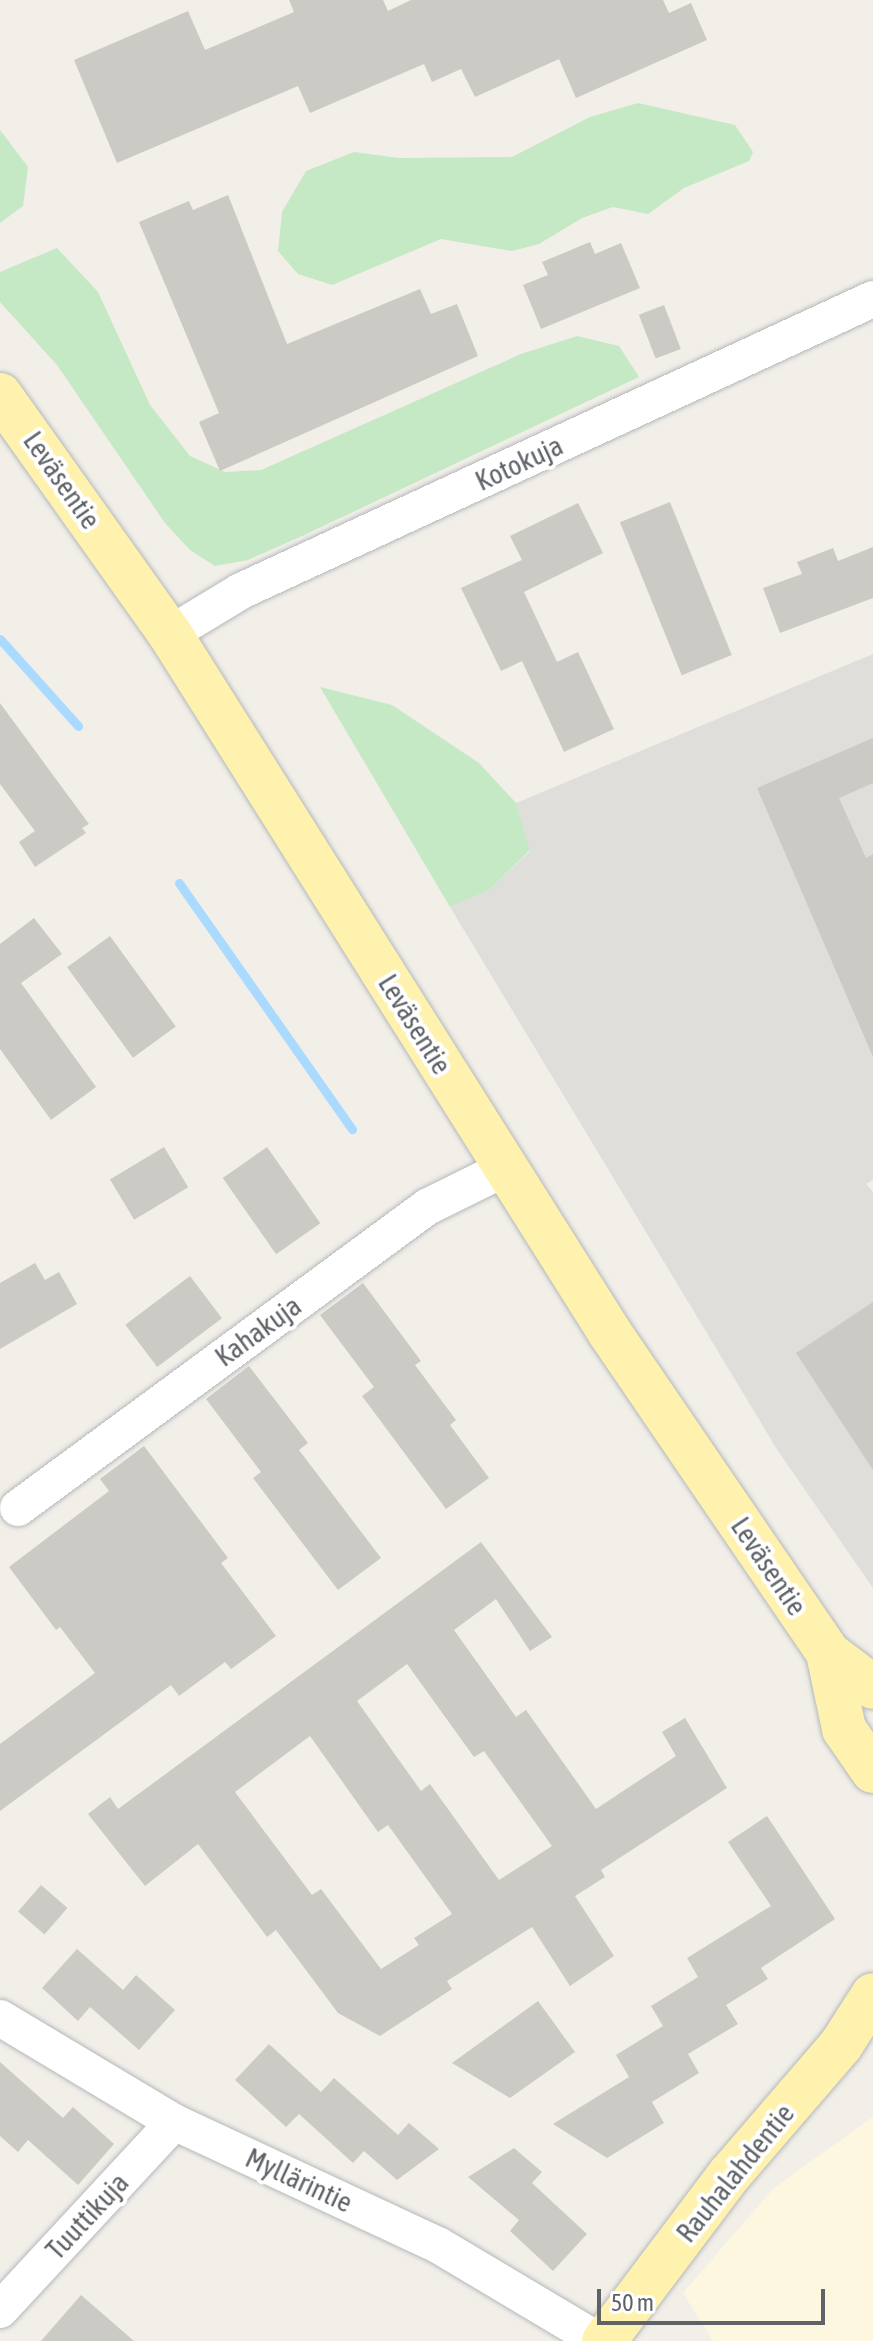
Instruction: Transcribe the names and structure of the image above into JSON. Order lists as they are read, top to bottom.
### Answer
{
  "streets": {
    "main road": ["Leväsentie", "Rauhalahdentie"],
    "street": [
      "Kotokuja",
      "Kahakuja",
      "Myllärintie",
      "Tuuttikuja"
    ]
  },
  "crossings": [
    ["Kotokuja", "Leväsentie"],
    ["Leväsentie", "Kahakuja"],
    ["Rauhalahdentie", "Myllärintie"],
    ["Myllärintie", "Tuuttikuja"]
  ],
  "scale_bar": "50 m"
}
